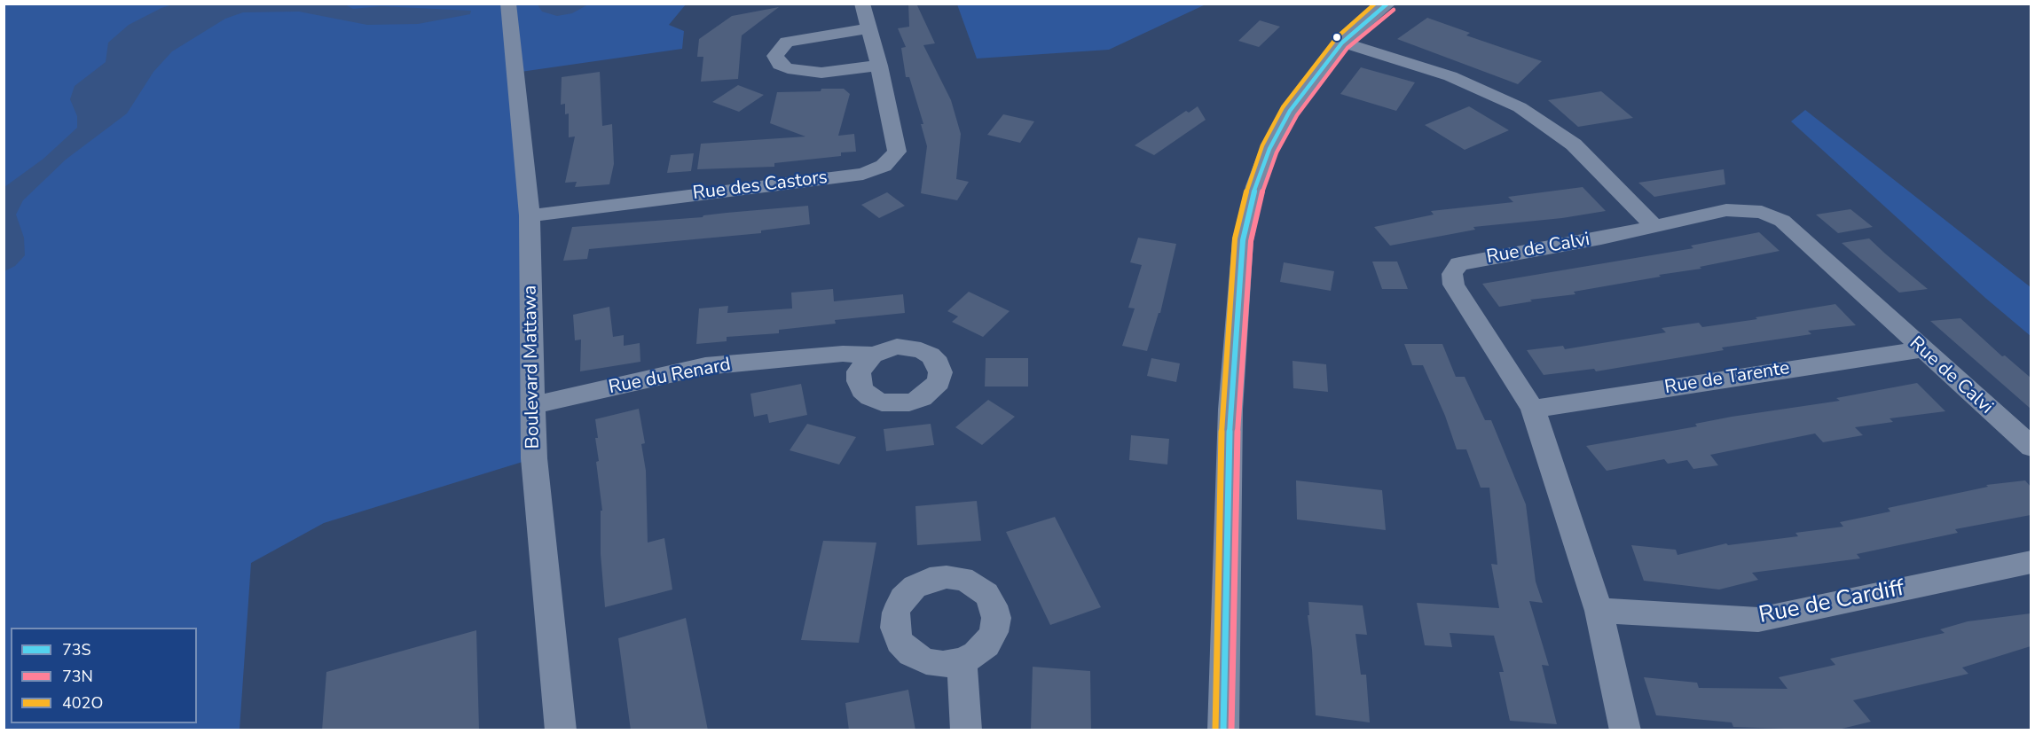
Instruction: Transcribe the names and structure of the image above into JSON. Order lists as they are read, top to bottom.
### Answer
{
  "streets": {
    "street": [
      "Rue des Castors",
      "Rue de Calvi",
      "Boulevard Mattawa",
      "Rue du Renard",
      "Rue de Tarente",
      "Rue de Cardiff"
    ]
  },
  "crossings": [
    ["Rue des Castors", "Boulevard Mattawa"],
    ["Rue de Calvi", "Rue de Tarente"],
    ["Rue de Calvi", "Rue de Cardiff"],
    ["Boulevard Mattawa", "Rue du Renard"]
  ],
  "lines": ["transit line 73S", "transit line 402O", "transit line 73N"],
  "legend": ["73S", "73N", "402O"]
}
